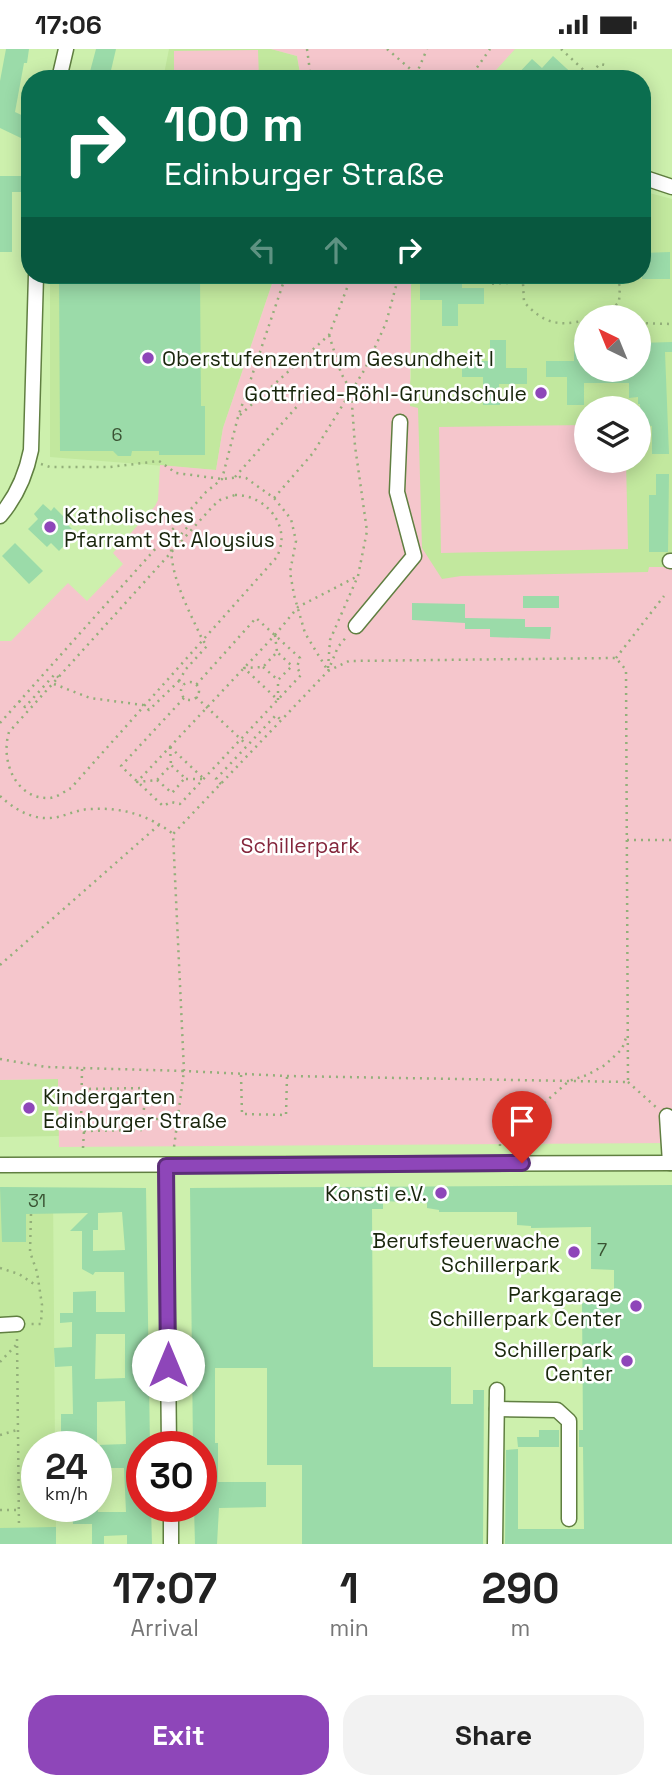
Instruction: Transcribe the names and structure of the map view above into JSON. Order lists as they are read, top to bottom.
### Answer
{
  "parks": ["Schillerpark"],
  "places": [
    "Oberstufenzentrum Gesundheit I",
    "Gottfried-Röhl-Grundschule",
    "Katholisches Pfarramt St. Aloysius",
    "Kindergarten Edinburger Straße",
    "Konsti e.V.",
    "Berufsfeuerwache Schillerpark",
    "Parkgarage Schillerpark Center",
    "Schillerpark Center"
  ],
  "house_numbers": ["6", "31", "7"],
  "north": "top left",
  "page": {
    "status": "17:06",
    "turn": ["100 m", "Edinburger Straße"],
    "speed": "24 km/h",
    "limit": "30",
    "eta": [
      "17:07",
      "Arrival",
      "1",
      "min",
      "290",
      "m"
    ],
    "buttons": ["Exit", "Share"]
  }
}
